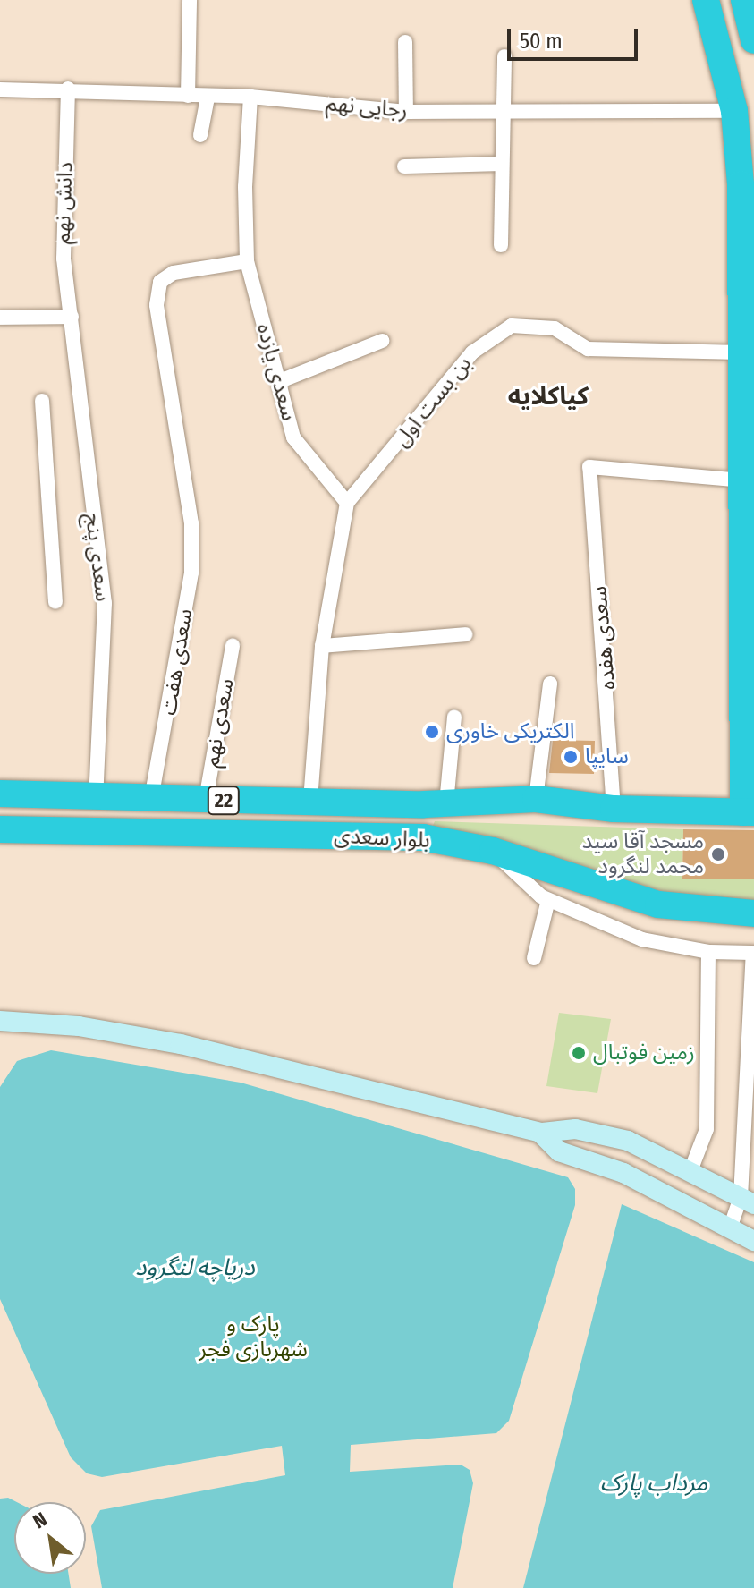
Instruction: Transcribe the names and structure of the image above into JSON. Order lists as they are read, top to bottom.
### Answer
{
  "streets": {
    "highway": ["22", "بلوار سعدی"],
    "street": [
      "رجایی نهم",
      "دانش نهم",
      "سعدی یازده",
      "بن بست اول",
      "سعدی پنج",
      "سعدی هفده",
      "سعدی هفت",
      "سعدی نهم"
    ]
  },
  "crossings": [
    ["رجایی نهم", "دانش نهم"],
    ["رجایی نهم", "سعدی یازده"],
    ["دانش نهم", "سعدی پنج"],
    ["سعدی یازده", "بن بست اول"],
    ["سعدی یازده", "سعدی هفت"],
    ["سعدی پنج", "بلوار سعدی"],
    ["سعدی هفده", "بلوار سعدی"],
    ["سعدی هفت", "بلوار سعدی"],
    ["سعدی نهم", "بلوار سعدی"]
  ],
  "districts": ["کیاکلایه"],
  "water": ["دریاچه لنگرود", "مرداب پارک"],
  "parks": ["پارک و شهربازی فجر"],
  "places": [
    "الکتریکی خاوری",
    "سایپا",
    "مسجد آقا سید محمد لنگرود",
    "زمین فوتبال"
  ],
  "scale_bar": "50 m",
  "north": "top left"
}
